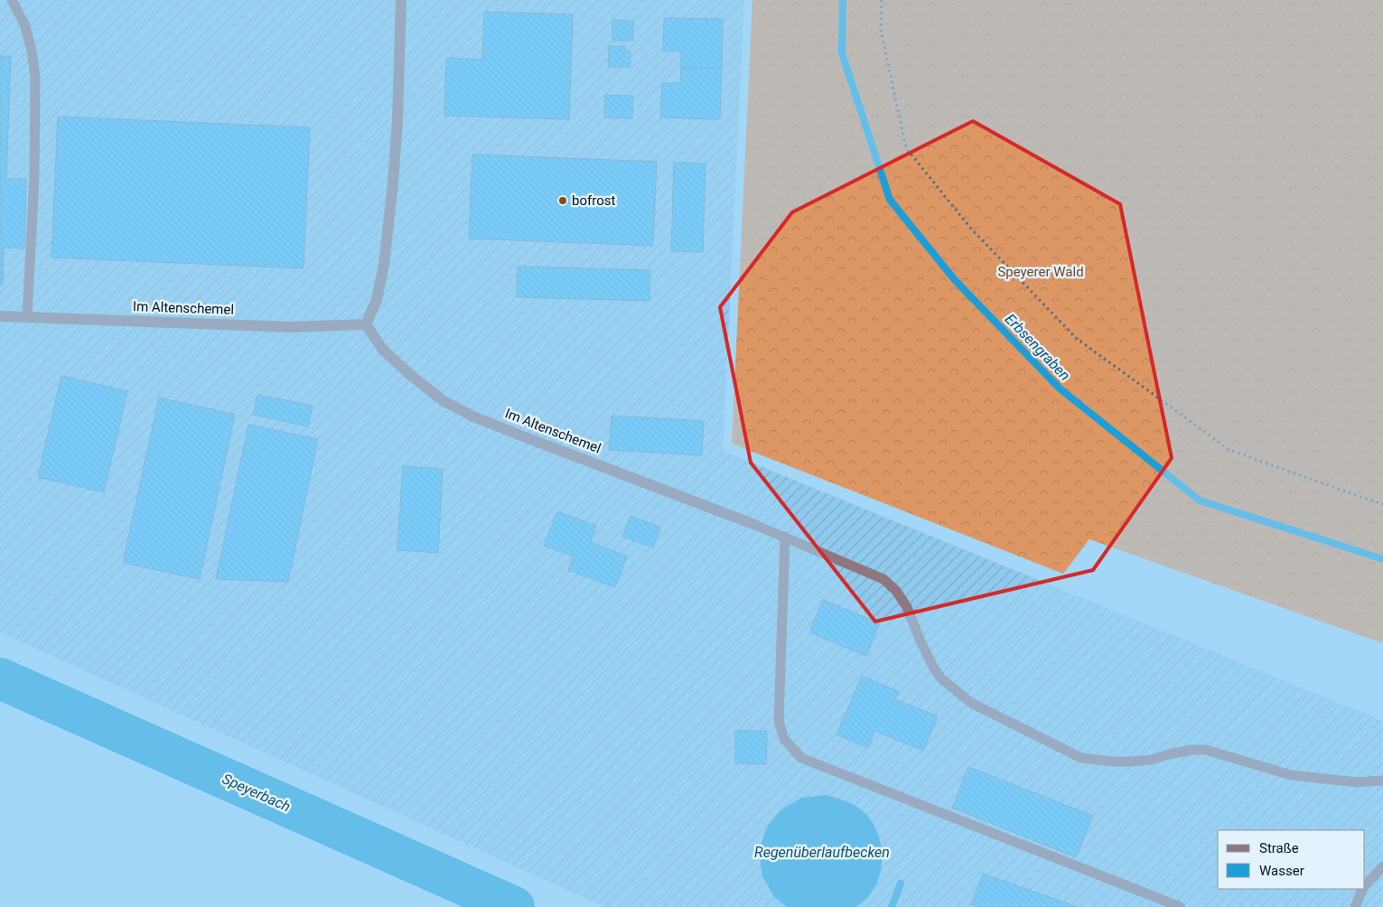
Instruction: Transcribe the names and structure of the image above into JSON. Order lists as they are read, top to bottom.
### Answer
{
  "streets": {
    "street": ["Im Altenschemel"]
  },
  "water": ["Erbsengraben", "Speyerbach", "Regenüberlaufbecken"],
  "parks": ["Speyerer Wald"],
  "places": ["bofrost"],
  "legend": ["Straße", "Wasser"]
}
